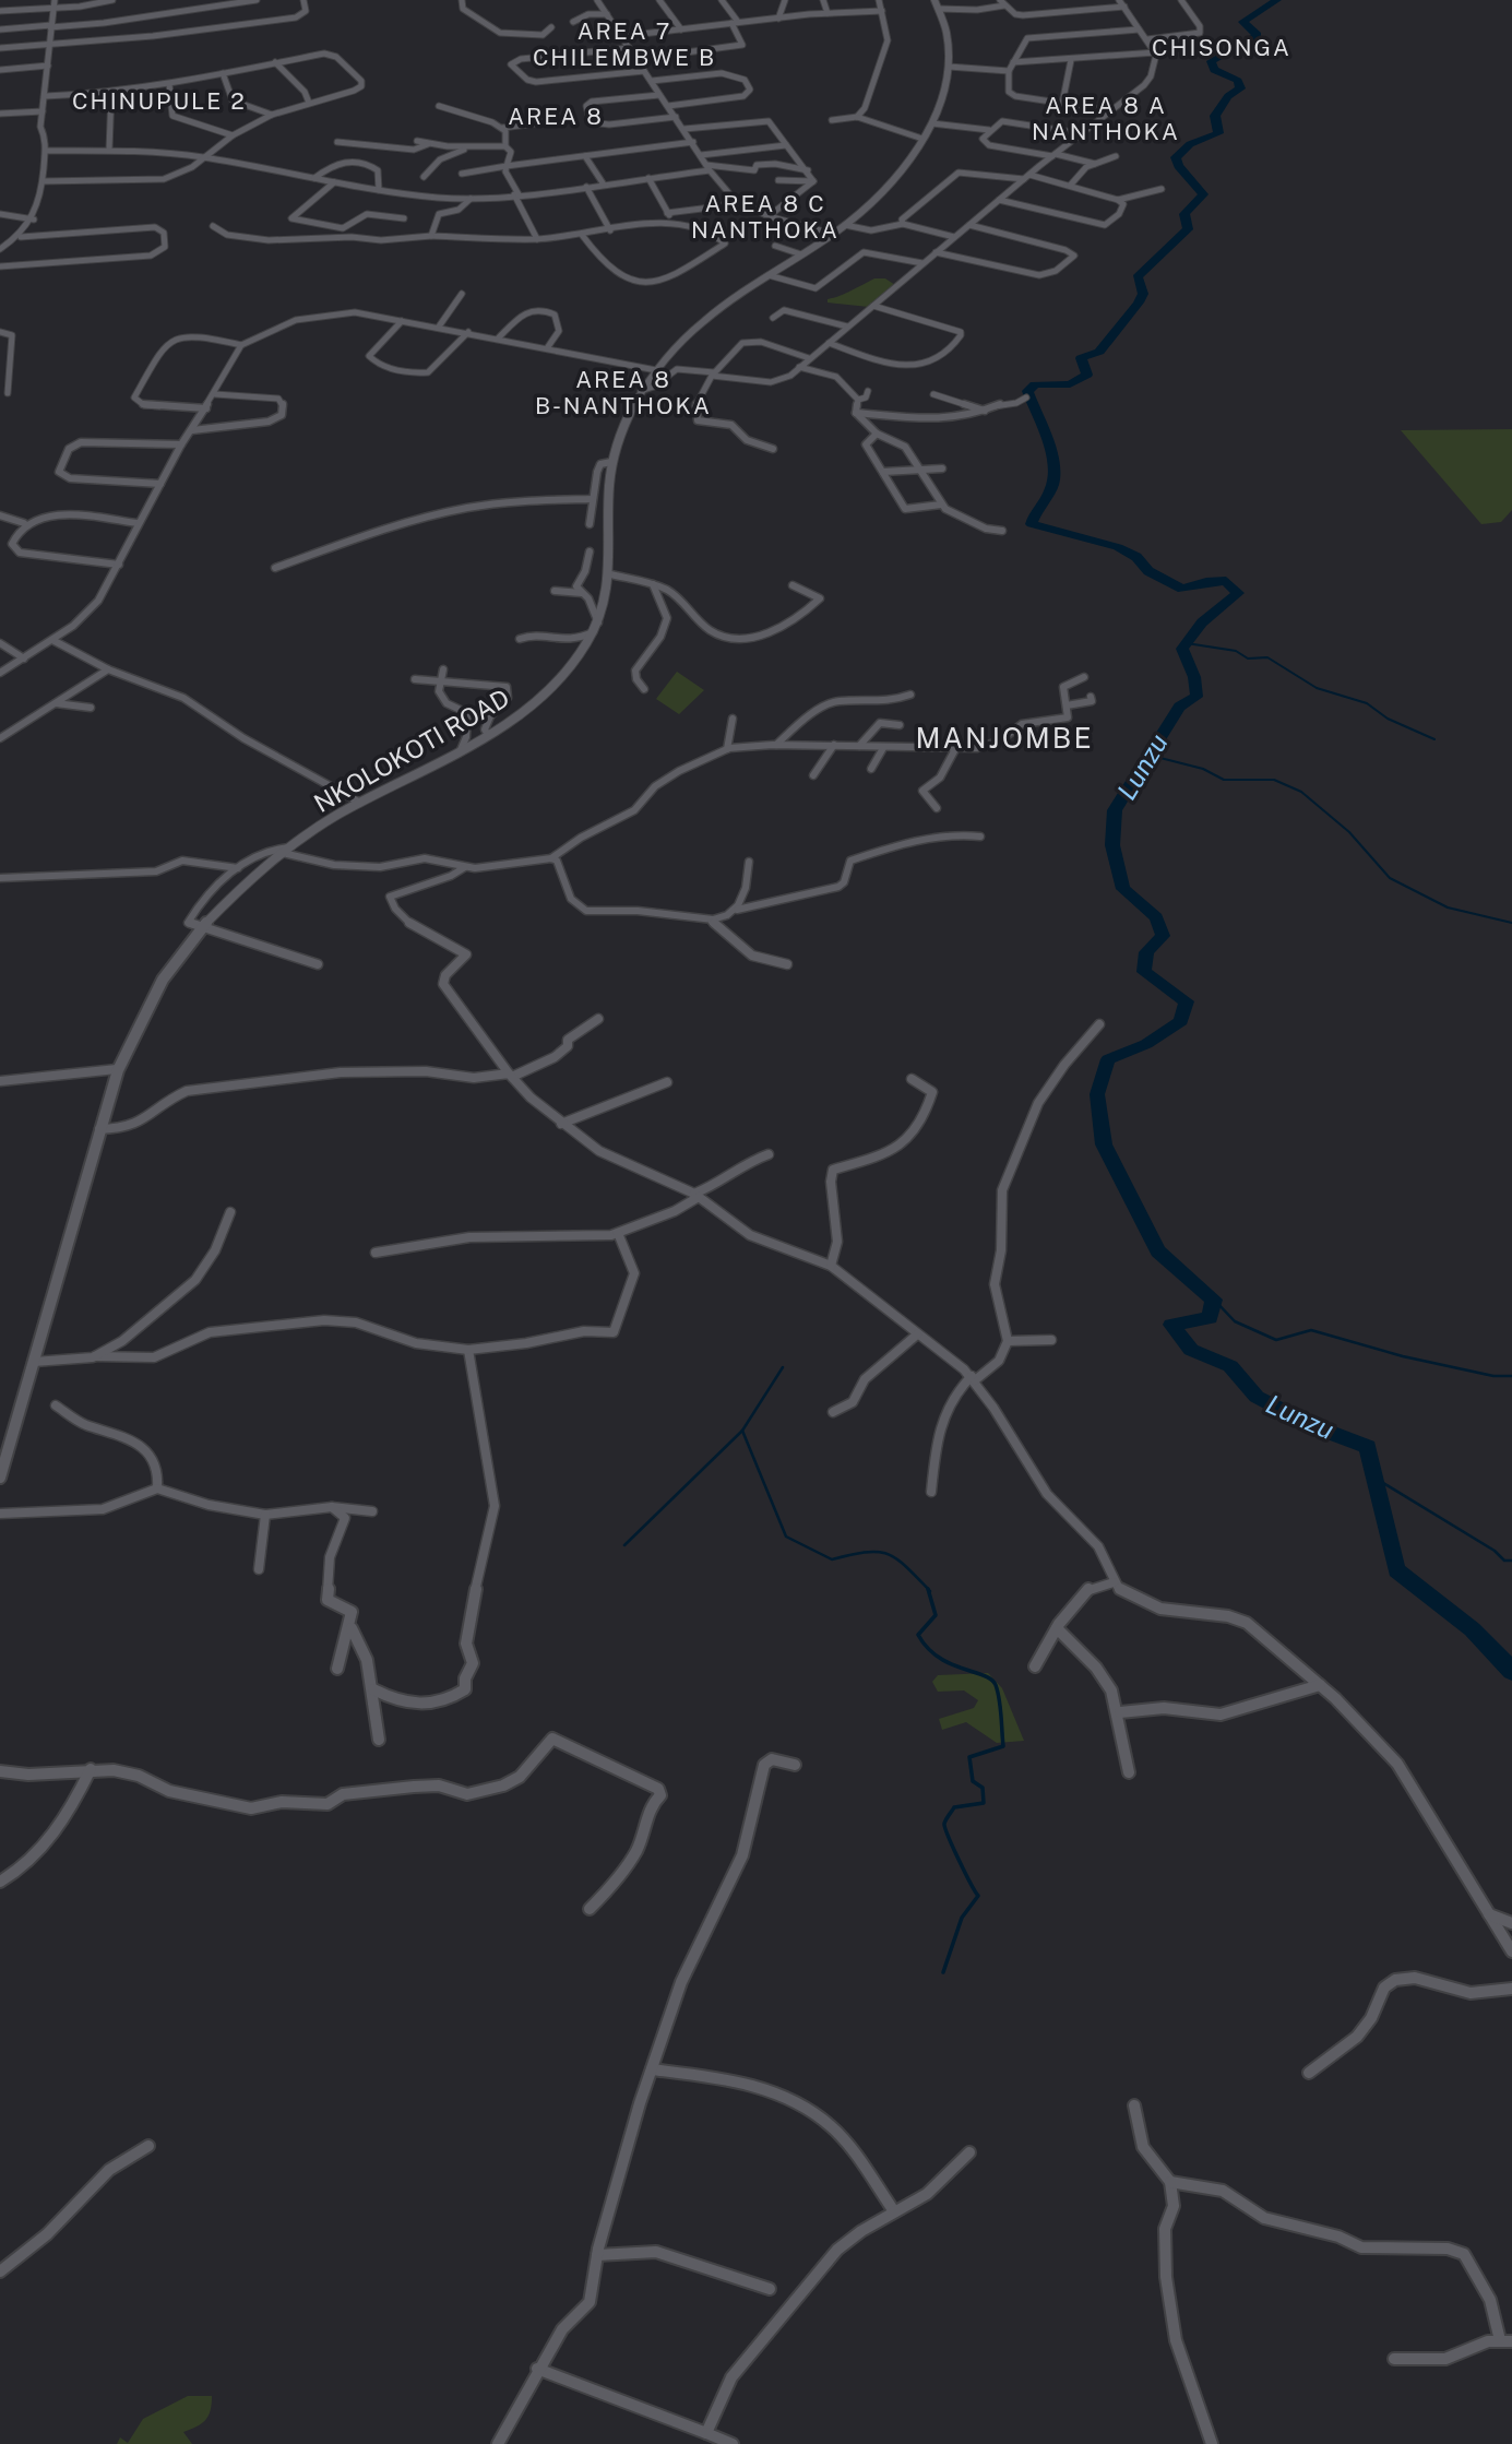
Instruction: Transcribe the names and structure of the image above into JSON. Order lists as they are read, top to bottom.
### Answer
{
  "streets": {
    "main road": ["NKOLOKOTI ROAD"]
  },
  "districts": [
    "AREA 7 CHILEMBWE B",
    "CHISONGA",
    "CHINUPULE 2",
    "AREA 8 A NANTHOKA",
    "AREA 8",
    "AREA 8 C NANTHOKA",
    "AREA 8 B-NANTHOKA",
    "MANJOMBE"
  ],
  "water": ["Lunzu"]
}
